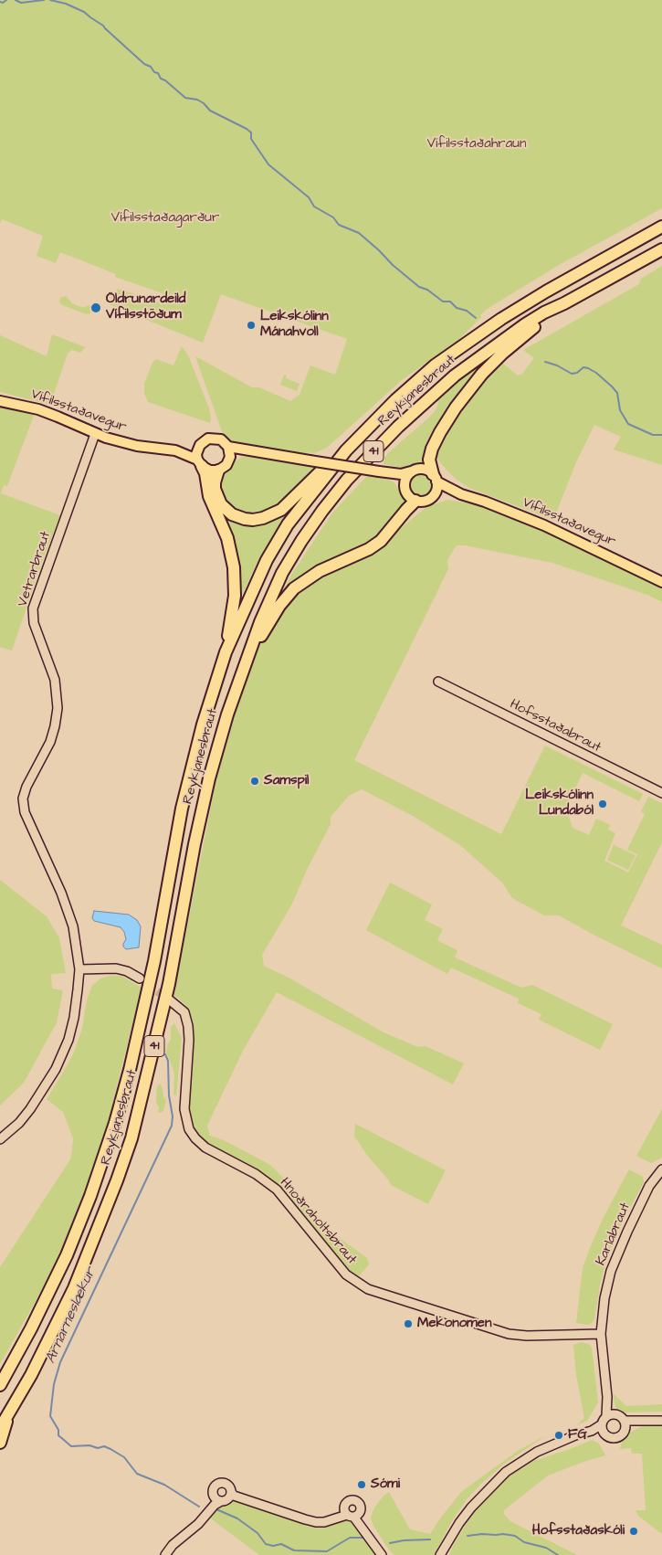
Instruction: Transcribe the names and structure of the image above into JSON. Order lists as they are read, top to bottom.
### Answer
{
  "streets": {
    "highway": ["Reykjanesbraut", "41"],
    "main road": ["Vífilsstaðavegur"],
    "street": [
      "Vetrarbraut",
      "Hofsstaðabraut",
      "Hnoðraholtsbraut",
      "Karlabraut"
    ]
  },
  "crossings": [
    ["Vífilsstaðavegur", "Vetrarbraut"],
    ["Hnoðraholtsbraut", "Karlabraut"]
  ],
  "water": ["Arnarneslækur"],
  "parks": ["Vífilsstaðahraun", "Vífilsstaðagarður"],
  "places": [
    "Öldrunardeild Vífilsstöðum",
    "Leikskólinn Mánahvoll",
    "Samspil",
    "Leikskólinn Lundaból",
    "Mekonomen",
    "FG",
    "Sómi",
    "Hofsstaðaskóli"
  ]
}
